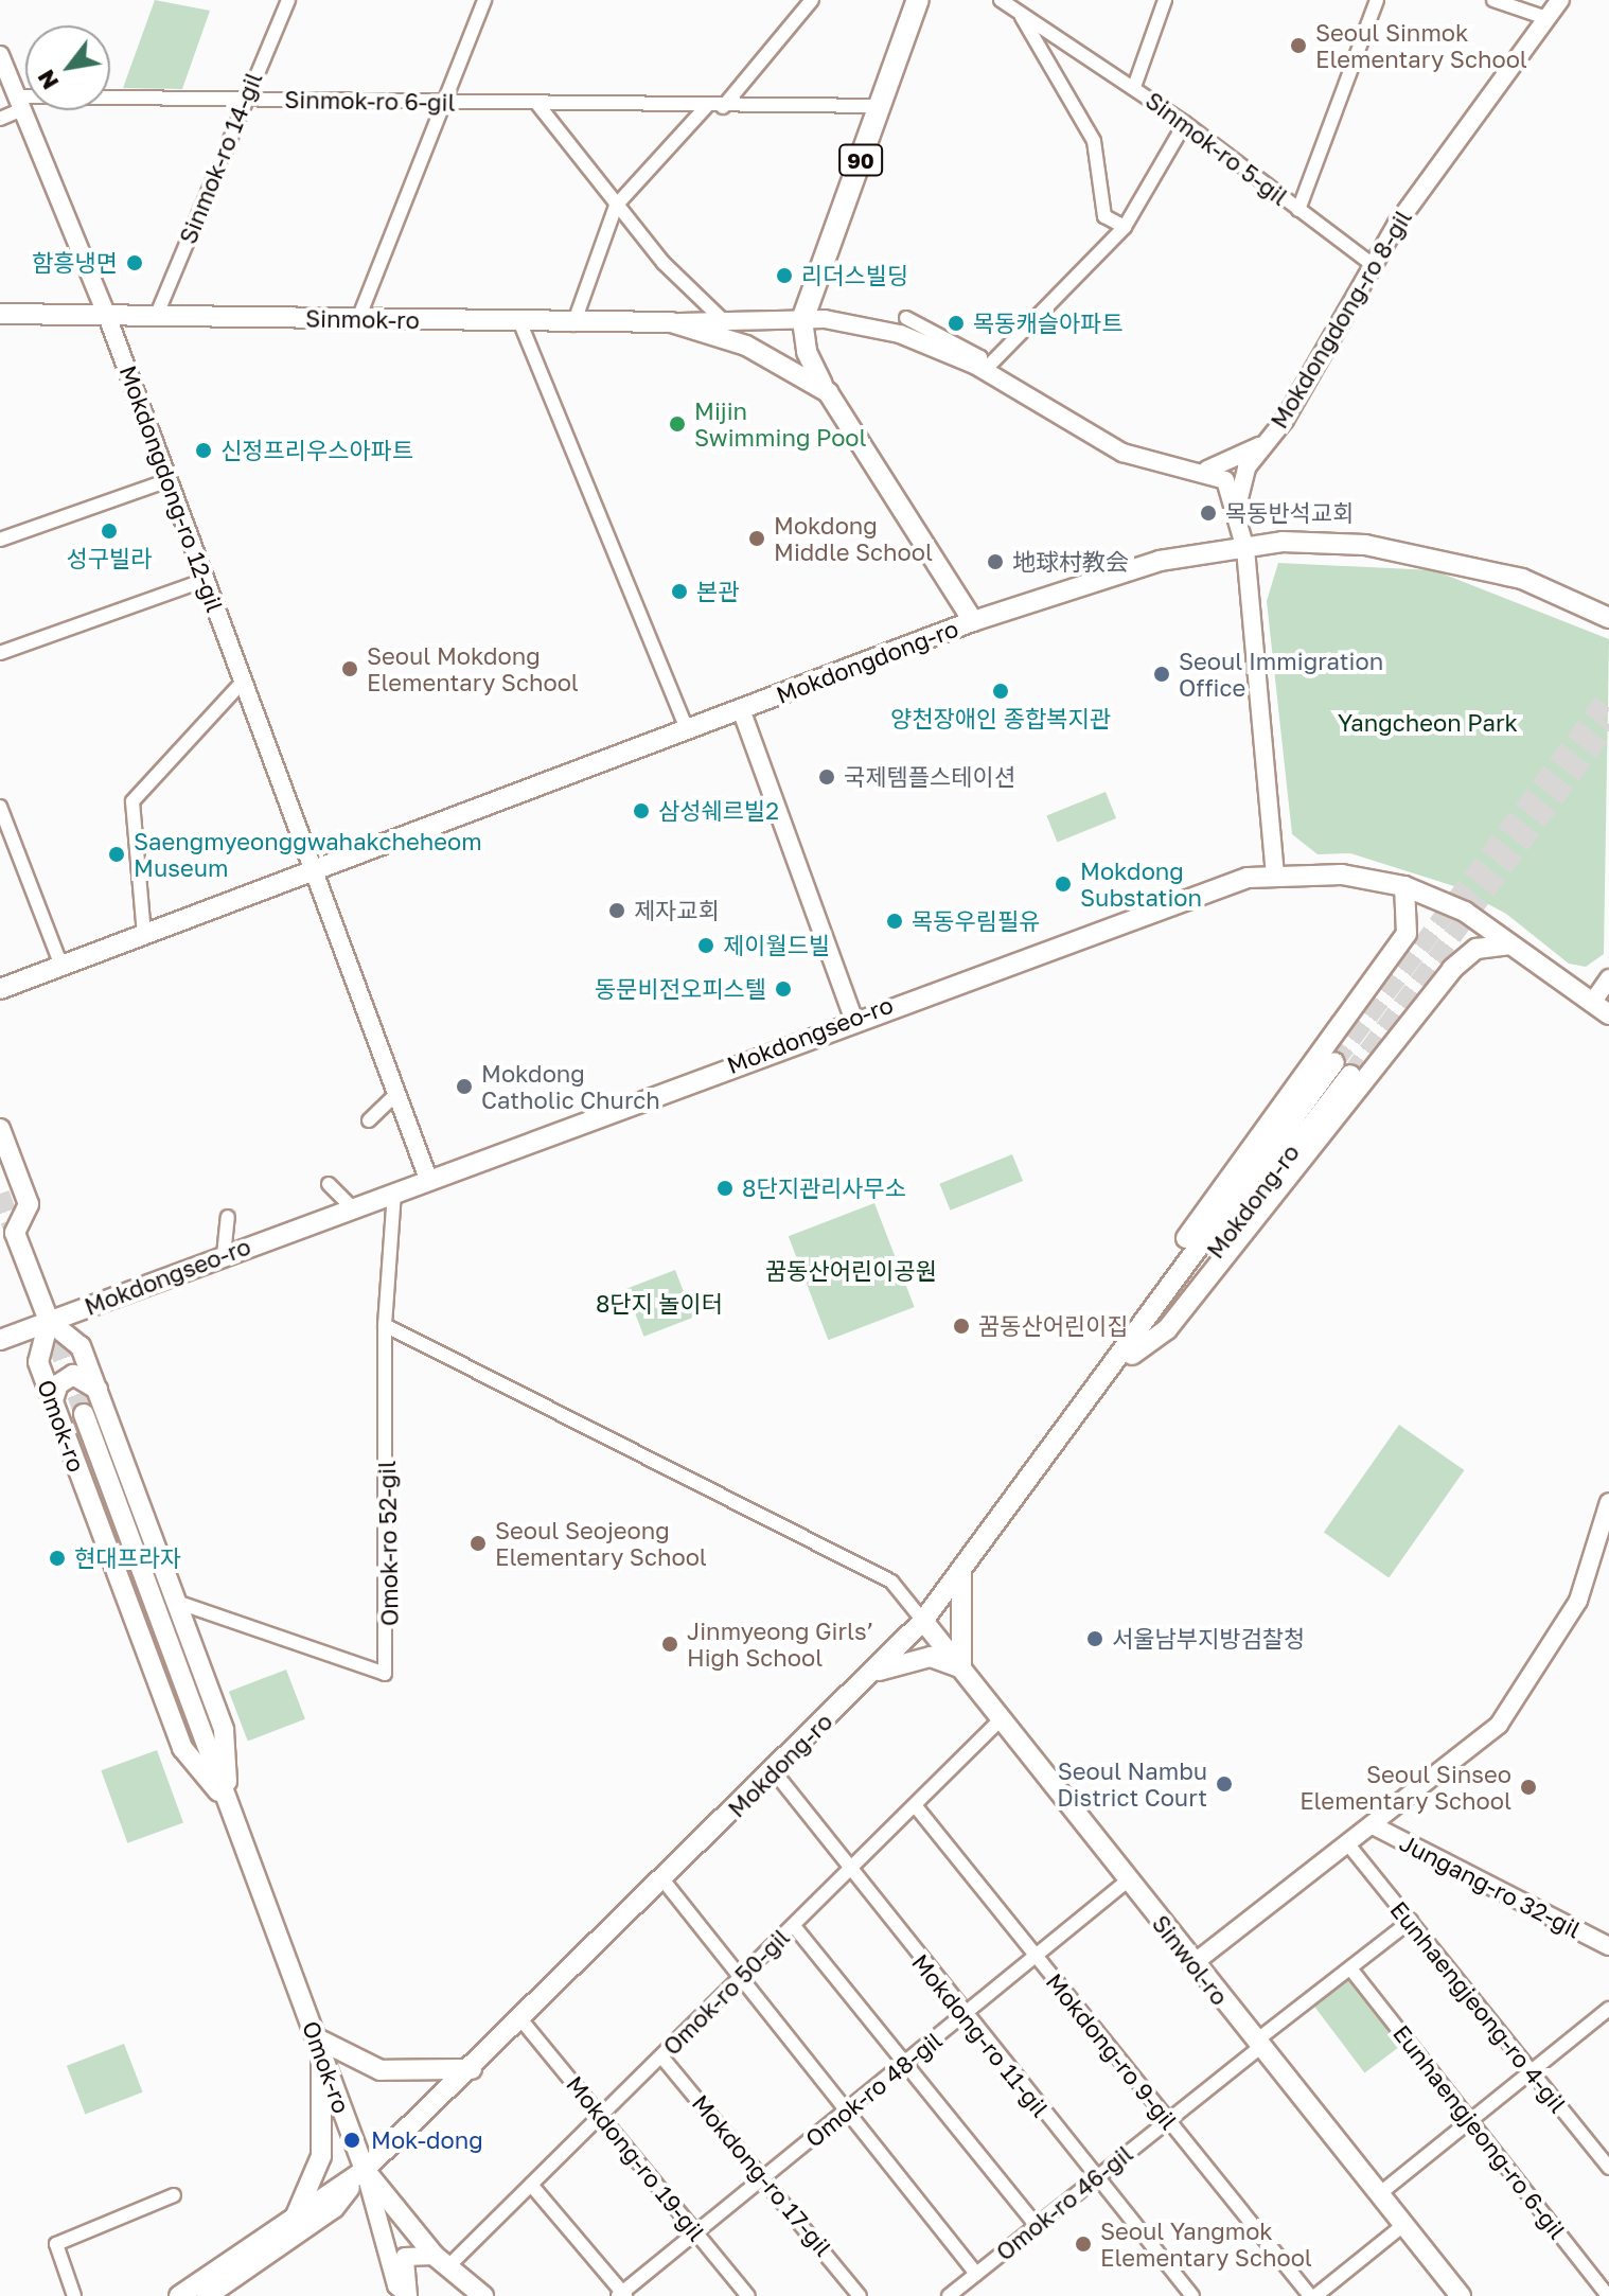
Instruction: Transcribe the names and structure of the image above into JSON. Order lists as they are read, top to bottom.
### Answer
{
  "streets": {
    "main road": [
      "90",
      "Sinmok-ro",
      "Mokdongdong-ro",
      "Mokdongseo-ro",
      "Mokdong-ro",
      "Omok-ro",
      "Sinwol-ro"
    ],
    "street": [
      "Sinmok-ro 6-gil",
      "Sinmok-ro 5-gil",
      "Sinmok-ro 14-gil",
      "Mokdongdong-ro 8-gil",
      "Mokdongdong-ro 12-gil",
      "Omok-ro 52-gil",
      "Jungang-ro 32-gil",
      "Omok-ro 50-gil",
      "Eunhaengjeong-ro 4-gil",
      "Mokdong-ro 11-gil",
      "Mokdong-ro 9-gil",
      "Omok-ro 48-gil",
      "Eunhaengjeong-ro 6-gil",
      "Mokdong-ro 19-gil",
      "Mokdong-ro 17-gil",
      "Omok-ro 46-gil"
    ]
  },
  "crossings": [
    ["Sinmok-ro 6-gil", "Sinmok-ro 14-gil"],
    ["Sinmok-ro 6-gil", "90"],
    ["Sinmok-ro 6-gil", "Mokdongdong-ro 12-gil"],
    ["Sinmok-ro 5-gil", "Mokdongdong-ro 8-gil"],
    ["Sinmok-ro 14-gil", "Sinmok-ro"],
    ["90", "Sinmok-ro"],
    ["Sinmok-ro", "Mokdongdong-ro 12-gil"],
    ["Mokdongdong-ro 12-gil", "Mokdongdong-ro"],
    ["Mokdongdong-ro 12-gil", "Mokdongseo-ro"],
    ["Mokdongseo-ro", "Omok-ro"],
    ["Mokdongseo-ro", "Omok-ro 52-gil"],
    ["Mokdong-ro", "Omok-ro"],
    ["Mokdong-ro", "Sinwol-ro"],
    ["Mokdong-ro", "Mokdong-ro 11-gil"],
    ["Mokdong-ro", "Mokdong-ro 19-gil"],
    ["Omok-ro", "Omok-ro 52-gil"],
    ["Omok-ro", "Omok-ro 50-gil"],
    ["Sinwol-ro", "Omok-ro 50-gil"],
    ["Sinwol-ro", "Omok-ro 48-gil"],
    ["Sinwol-ro", "Omok-ro 46-gil"],
    ["Omok-ro 50-gil", "Mokdong-ro 11-gil"],
    ["Omok-ro 50-gil", "Mokdong-ro 9-gil"],
    ["Omok-ro 50-gil", "Mokdong-ro 19-gil"],
    ["Omok-ro 50-gil", "Mokdong-ro 17-gil"],
    ["Eunhaengjeong-ro 4-gil", "Omok-ro 46-gil"],
    ["Mokdong-ro 11-gil", "Omok-ro 48-gil"],
    ["Mokdong-ro 11-gil", "Omok-ro 46-gil"],
    ["Mokdong-ro 9-gil", "Omok-ro 48-gil"],
    ["Mokdong-ro 9-gil", "Omok-ro 46-gil"],
    ["Omok-ro 48-gil", "Mokdong-ro 19-gil"],
    ["Omok-ro 48-gil", "Mokdong-ro 17-gil"],
    ["Eunhaengjeong-ro 6-gil", "Omok-ro 46-gil"]
  ],
  "parks": ["Yangcheon Park", "꿈동산어린이공원", "8단지 놀이터"],
  "places": [
    "Seoul Sinmok Elementary School",
    "함흥냉면",
    "리더스빌딩",
    "목동캐슬아파트",
    "Mijin Swimming Pool",
    "신정프리우스아파트",
    "목동반석교회",
    "성구빌라",
    "Mokdong Middle School",
    "地球村教会",
    "본관",
    "Seoul Mokdong Elementary School",
    "Seoul Immigration Office",
    "양천장애인 종합복지관",
    "국제템플스테이션",
    "삼성쉐르빌2",
    "Saengmyeonggwahakcheheom Museum",
    "Mokdong Substation",
    "제자교회",
    "목동우림필유",
    "제이월드빌",
    "동문비전오피스텔",
    "Mokdong Catholic Church",
    "8단지관리사무소",
    "꿈동산어린이집",
    "Seoul Seojeong Elementary School",
    "현대프라자",
    "서울남부지방검찰청",
    "Jinmyeong Girls’ High School",
    "Seoul Nambu District Court",
    "Seoul Sinseo Elementary School",
    "Mok-dong",
    "Seoul Yangmok Elementary School"
  ],
  "north": "bottom left"
}
